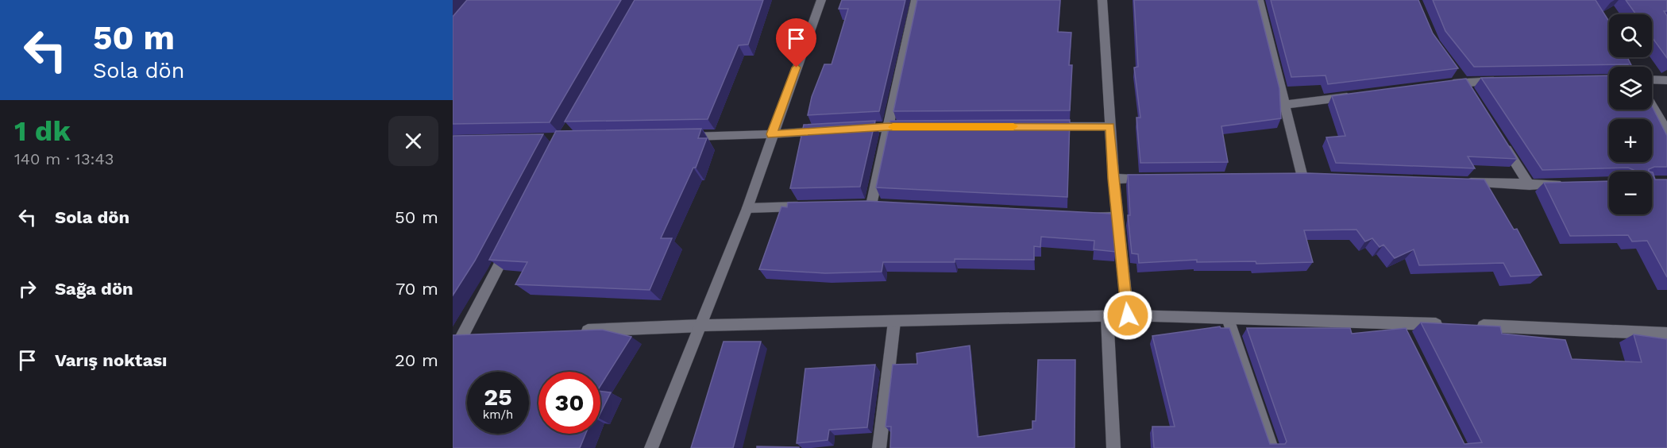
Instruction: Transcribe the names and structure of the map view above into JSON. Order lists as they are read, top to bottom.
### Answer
{
  "page": {
    "turn": ["50 m", "Sola dön"],
    "map_buttons": ["+", "−"],
    "heading": ["1 dk", "140 m · 13:43"],
    "list": [
      {
        "name": "Sola dön",
        "value": "50 m"
      },
      {
        "name": "Sağa dön",
        "value": "70 m"
      },
      {
        "name": "Varış noktası",
        "value": "20 m"
      }
    ],
    "speed": "25 km/h",
    "limit": "30"
  }
}
